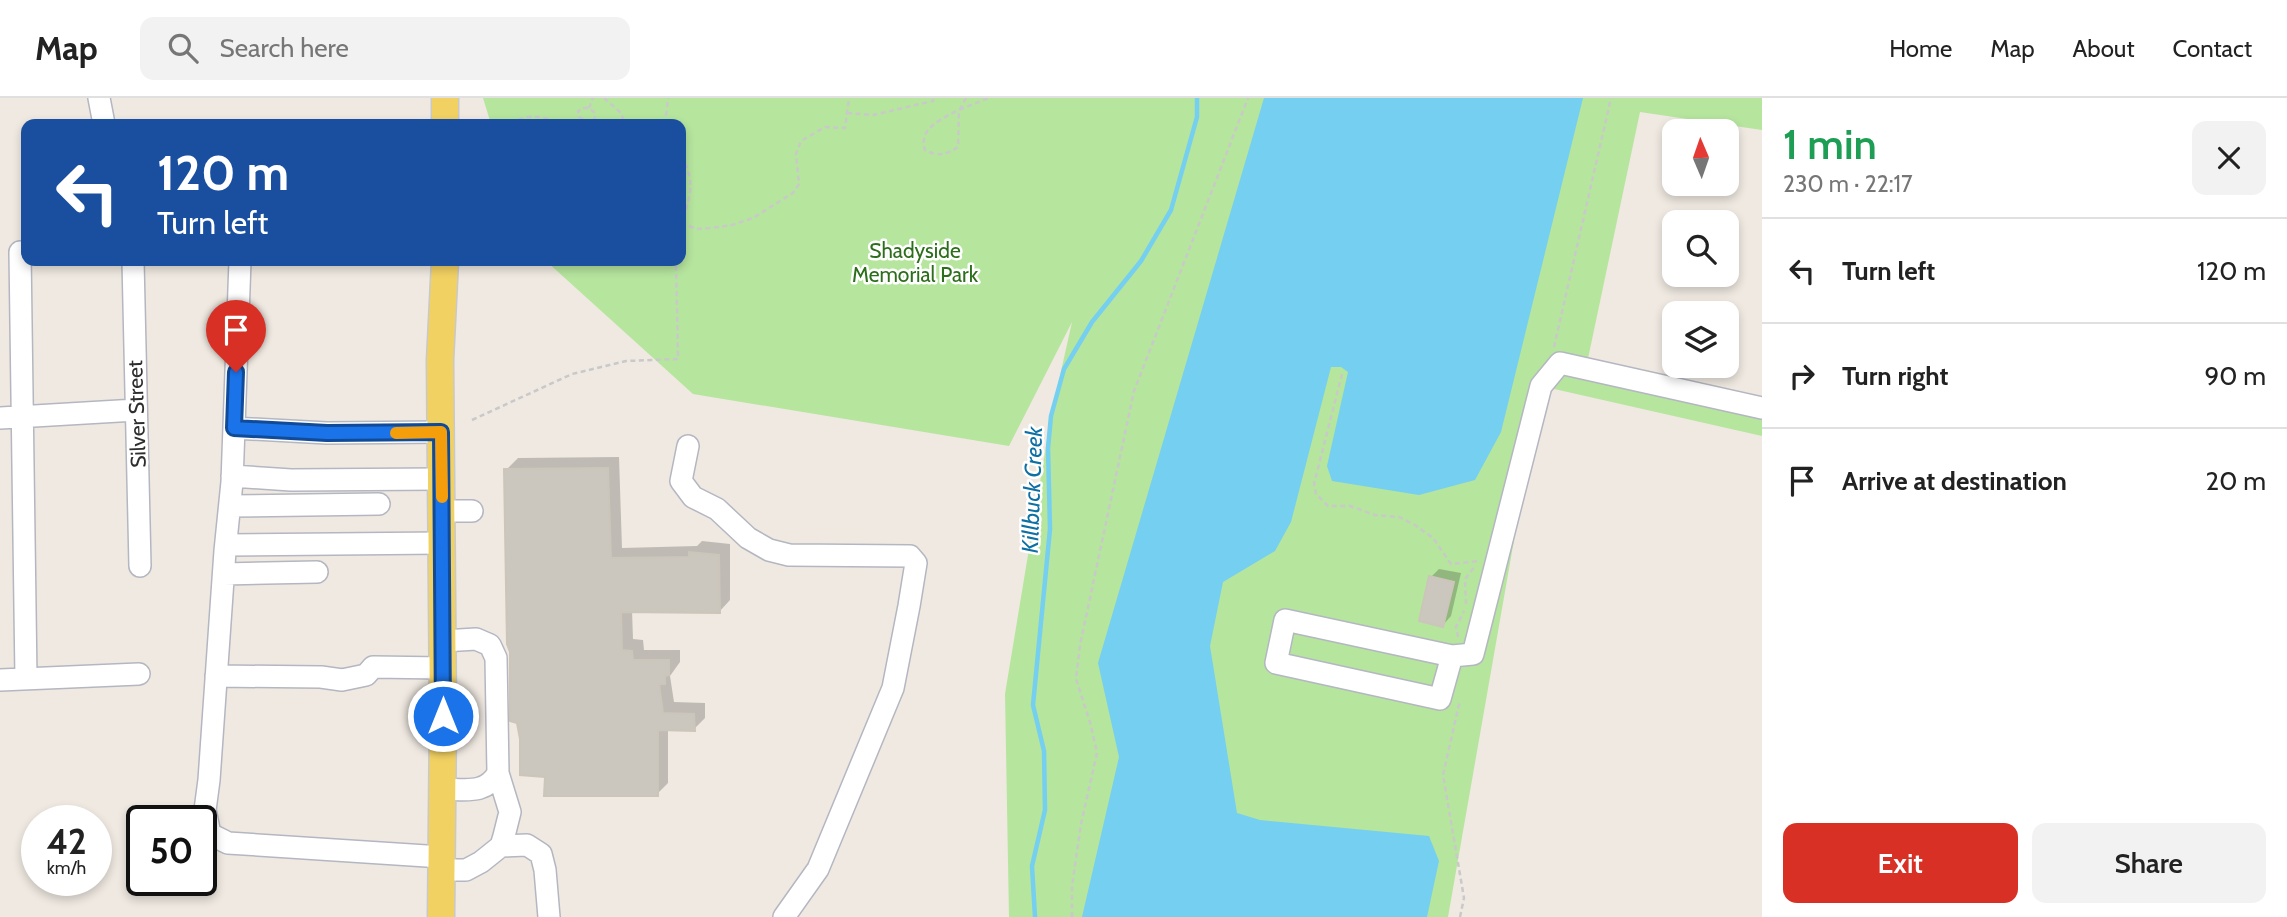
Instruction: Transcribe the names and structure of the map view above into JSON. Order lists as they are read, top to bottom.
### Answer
{
  "streets": {
    "street": ["Silver Street"]
  },
  "water": ["Killbuck Creek"],
  "parks": ["Shadyside Memorial Park"],
  "north": "top",
  "page": {
    "header": "Map",
    "search": "Search here",
    "nav": [
      "Home",
      "Map",
      "About",
      "Contact"
    ],
    "heading": ["1 min", "230 m · 22:17"],
    "turn": ["120 m", "Turn left"],
    "list": [
      {
        "name": "Turn left",
        "value": "120 m"
      },
      {
        "name": "Turn right",
        "value": "90 m"
      },
      {
        "name": "Arrive at destination",
        "value": "20 m"
      }
    ],
    "speed": "42 km/h",
    "limit": "50",
    "buttons": ["Exit", "Share"]
  }
}
